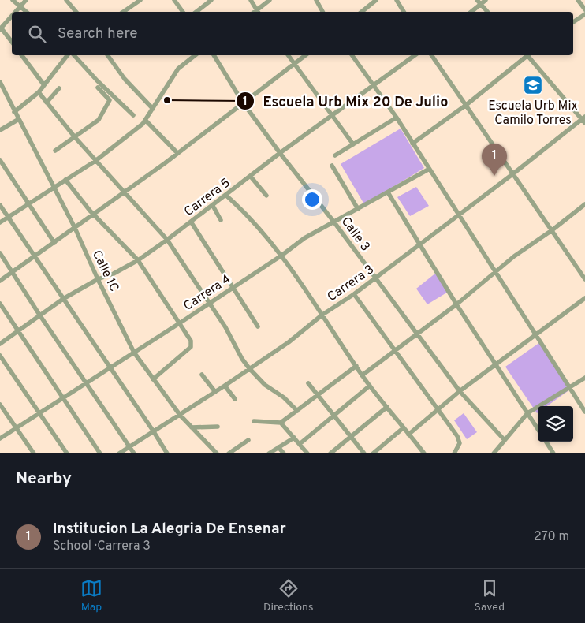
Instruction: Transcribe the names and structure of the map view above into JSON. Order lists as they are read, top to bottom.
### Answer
{
  "streets": {
    "street": [
      "Carrera 5",
      "Calle 3",
      "Calle 1C",
      "Carrera 3",
      "Carrera 4"
    ]
  },
  "crossings": [
    ["Carrera 5", "Calle 3"],
    ["Carrera 5", "Calle 1C"],
    ["Calle 3", "Carrera 3"],
    ["Calle 3", "Carrera 4"],
    ["Calle 1C", "Carrera 3"],
    ["Calle 1C", "Carrera 4"]
  ],
  "places": {
    "school or university": ["Escuela Urb Mix Camilo Torres"],
    "other": ["Escuela Urb Mix 20 De Julio"]
  },
  "page": {
    "search": "Search here",
    "pins": "1",
    "heading": "Nearby",
    "list": [
      {
        "mark": "1",
        "name": "Institucion La Alegria De Ensenar",
        "note": "School · Carrera 3",
        "value": "270 m"
      }
    ],
    "nav": ["Map", "Directions", "Saved"]
  }
}
